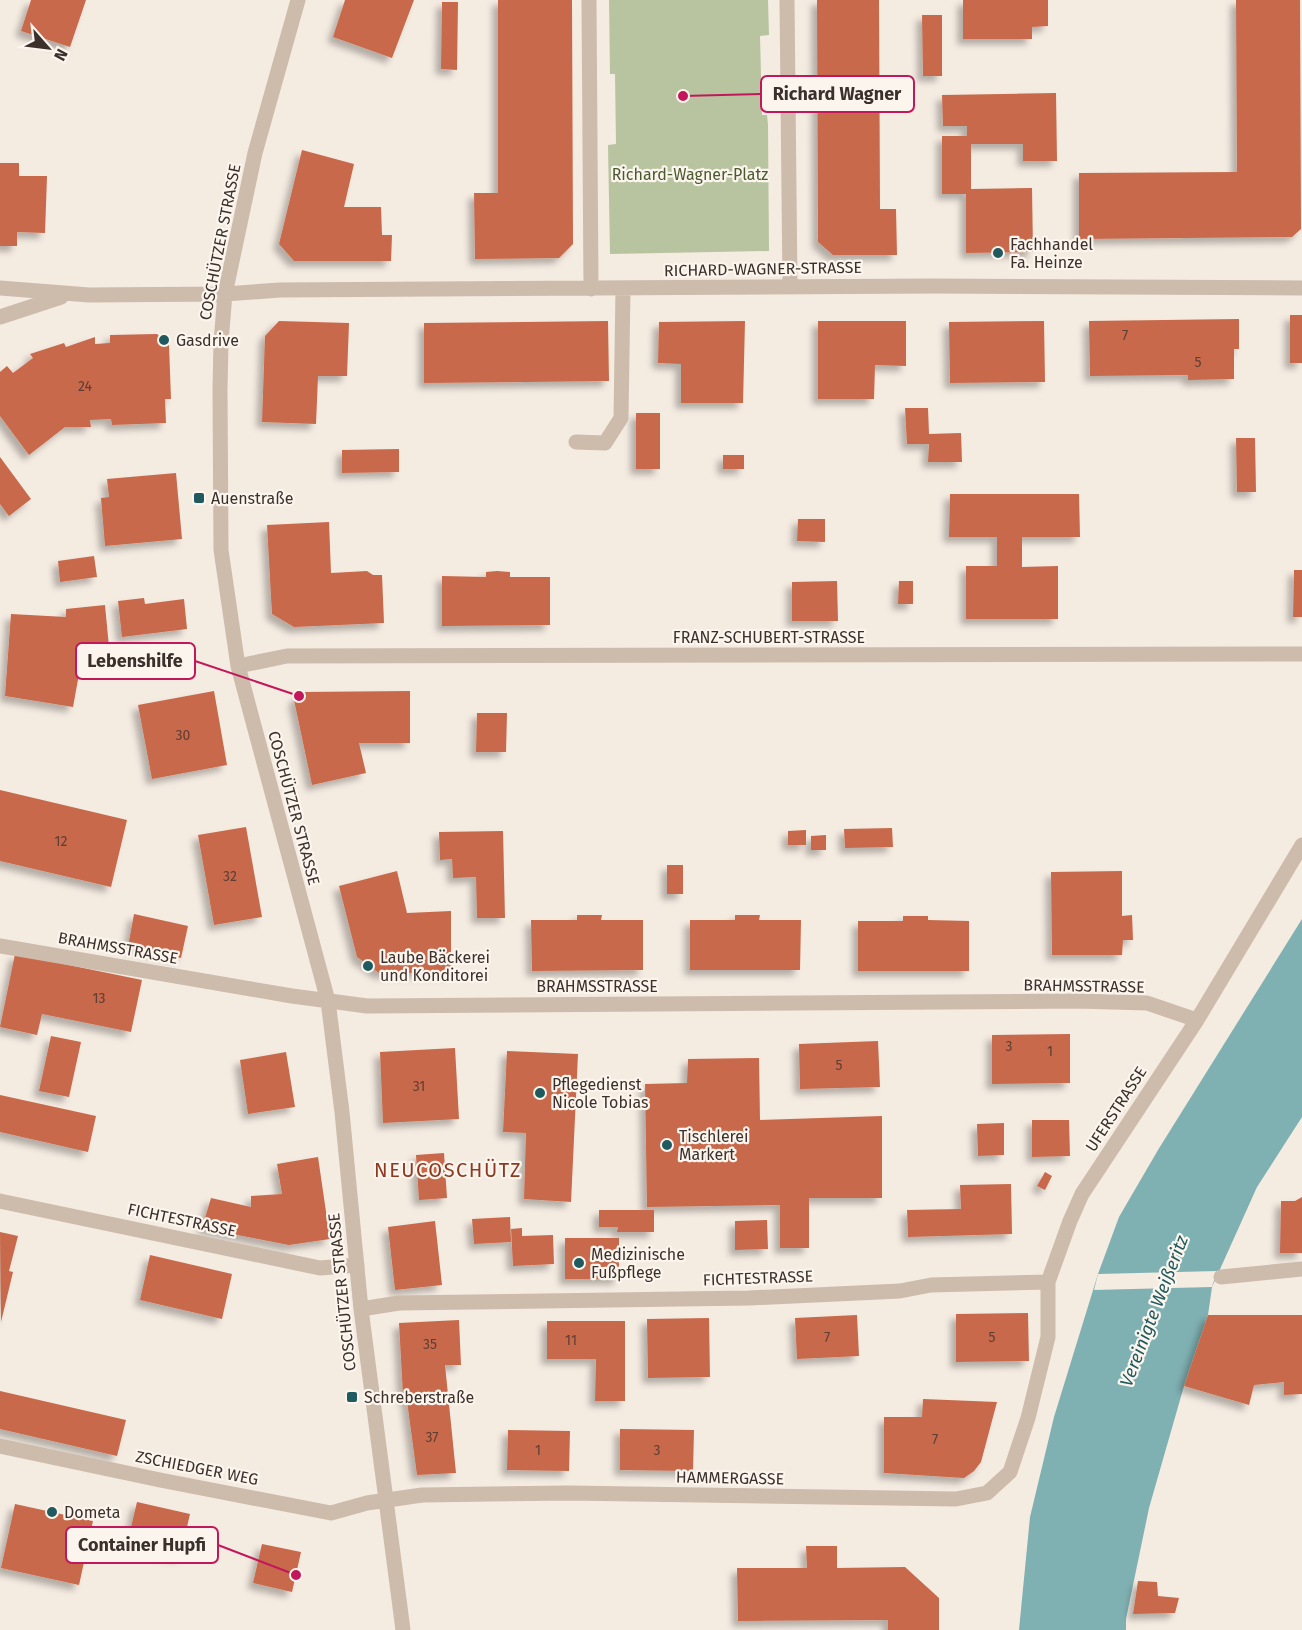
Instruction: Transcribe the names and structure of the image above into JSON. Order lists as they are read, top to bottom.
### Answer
{
  "streets": {
    "street": [
      "COSCHÜTZER STRASSE",
      "RICHARD-WAGNER-STRASSE",
      "FRANZ-SCHUBERT-STRASSE",
      "BRAHMSSTRASSE",
      "UFERSTRASSE",
      "FICHTESTRASSE",
      "ZSCHIEDGER WEG",
      "HAMMERGASSE"
    ]
  },
  "crossings": [
    ["COSCHÜTZER STRASSE", "RICHARD-WAGNER-STRASSE"],
    ["COSCHÜTZER STRASSE", "FRANZ-SCHUBERT-STRASSE"],
    ["COSCHÜTZER STRASSE", "BRAHMSSTRASSE"],
    ["COSCHÜTZER STRASSE", "FICHTESTRASSE"],
    ["COSCHÜTZER STRASSE", "ZSCHIEDGER WEG"],
    ["COSCHÜTZER STRASSE", "HAMMERGASSE"],
    ["BRAHMSSTRASSE", "UFERSTRASSE"],
    ["UFERSTRASSE", "FICHTESTRASSE"],
    ["UFERSTRASSE", "HAMMERGASSE"],
    ["ZSCHIEDGER WEG", "HAMMERGASSE"]
  ],
  "districts": ["NEUCOSCHÜTZ"],
  "water": ["Vereinigte Weißeritz"],
  "parks": ["Richard-Wagner-Platz"],
  "places": {
    "other": [
      "Richard Wagner",
      "Fachhandel Fa. Heinze",
      "Gasdrive",
      "Lebenshilfe",
      "Laube Bäckerei und Konditorei",
      "Pflegedienst Nicole Tobias",
      "Tischlerei Markert",
      "Medizinische Fußpflege",
      "Dometa",
      "Container Hupfi"
    ],
    "transit": ["Auenstraße", "Schreberstraße"]
  },
  "house_numbers": [
    "7",
    "5",
    "24",
    "30",
    "12",
    "32",
    "13",
    "3",
    "1",
    "5",
    "31",
    "7",
    "5",
    "11",
    "35",
    "37",
    "7",
    "1",
    "3"
  ],
  "north": "bottom right"
}
